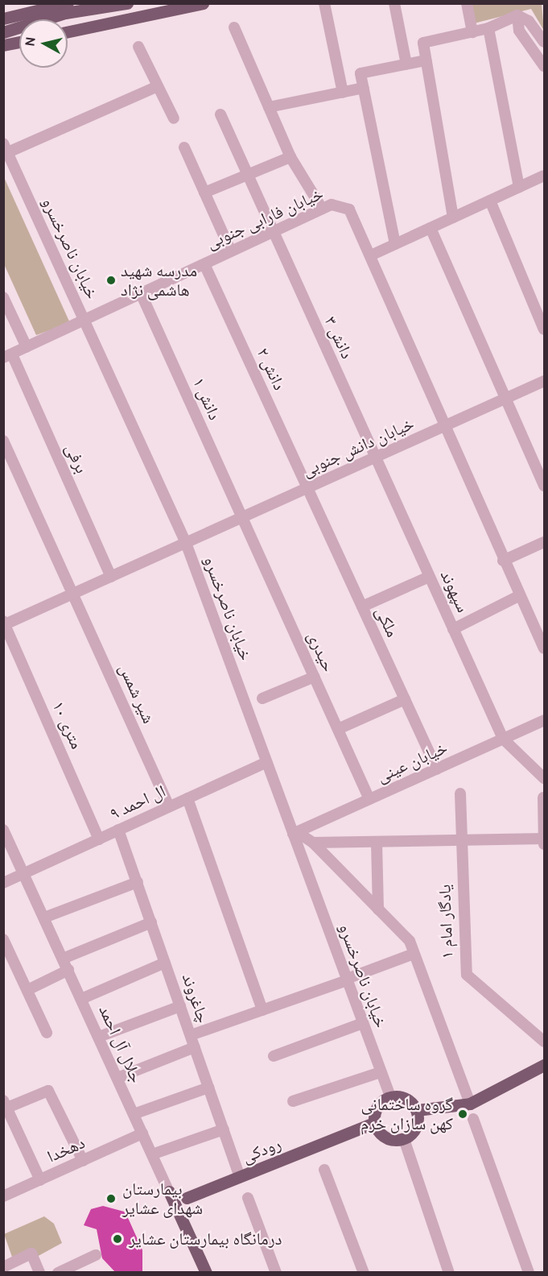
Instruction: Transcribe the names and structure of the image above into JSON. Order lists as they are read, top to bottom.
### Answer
{
  "streets": {
    "main road": ["جلال آل احمد", "رودکی"],
    "street": [
      "خیابان فارابی جنوبی",
      "خیابان ناصرخسرو",
      "دانش ۳",
      "دانش ۲",
      "دانش ۱",
      "خیابان دانش جنوبی",
      "برفی",
      "سپهوند",
      "ملکی",
      "حیدری",
      "شیر شمس",
      "۱۰ متری",
      "خیابان عینی",
      "ال احمد ۹",
      "یادگار امام ۱",
      "چاغروند",
      "دهخدا"
    ]
  },
  "crossings": [
    ["خیابان فارابی جنوبی", "خیابان ناصرخسرو"],
    ["خیابان فارابی جنوبی", "دانش ۳"],
    ["خیابان فارابی جنوبی", "دانش ۲"],
    ["خیابان فارابی جنوبی", "دانش ۱"],
    ["خیابان فارابی جنوبی", "خیابان دانش جنوبی"],
    ["خیابان فارابی جنوبی", "برفی"],
    ["خیابان ناصرخسرو", "خیابان دانش جنوبی"],
    ["خیابان ناصرخسرو", "خیابان عینی"],
    ["خیابان ناصرخسرو", "ال احمد ۹"],
    ["خیابان ناصرخسرو", "رودکی"],
    ["دانش ۳", "خیابان دانش جنوبی"],
    ["دانش ۳", "سپهوند"],
    ["دانش ۲", "خیابان دانش جنوبی"],
    ["دانش ۲", "ملکی"],
    ["دانش ۱", "خیابان دانش جنوبی"],
    ["دانش ۱", "حیدری"],
    ["خیابان دانش جنوبی", "برفی"],
    ["خیابان دانش جنوبی", "سپهوند"],
    ["خیابان دانش جنوبی", "ملکی"],
    ["خیابان دانش جنوبی", "حیدری"],
    ["خیابان دانش جنوبی", "شیر شمس"],
    ["خیابان دانش جنوبی", "۱۰ متری"],
    ["سپهوند", "خیابان عینی"],
    ["ملکی", "خیابان عینی"],
    ["حیدری", "خیابان عینی"],
    ["شیر شمس", "ال احمد ۹"],
    ["۱۰ متری", "ال احمد ۹"],
    ["ال احمد ۹", "چاغروند"],
    ["ال احمد ۹", "جلال آل احمد"],
    ["چاغروند", "رودکی"],
    ["جلال آل احمد", "دهخدا"]
  ],
  "places": [
    "مدرسه شهید ه‍اشمی نژاد",
    "گروه ساختمانی کهن سازان خرم",
    "بیمارستان شهدای عشایر",
    "درمانگاه بیمارستان عشایر"
  ],
  "north": "left"
}
